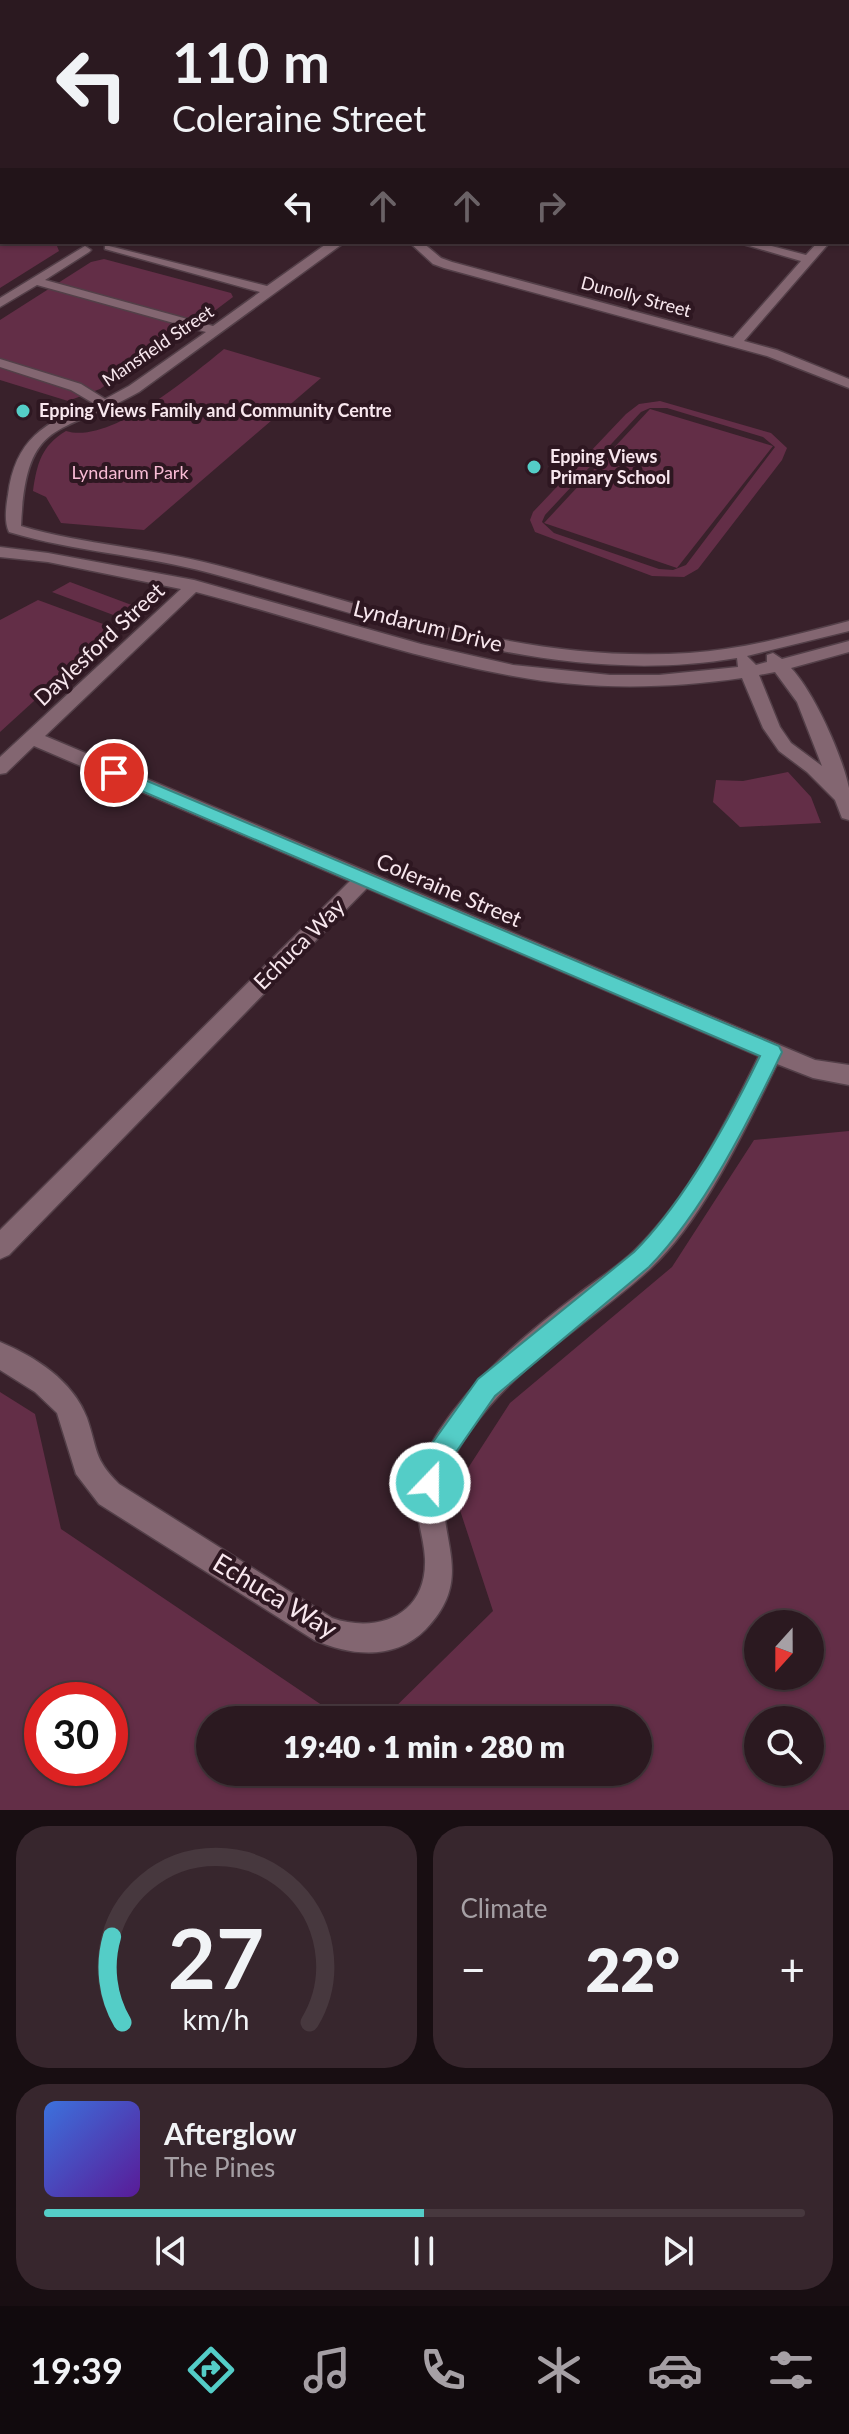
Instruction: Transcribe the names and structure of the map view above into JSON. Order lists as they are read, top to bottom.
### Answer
{
  "streets": {
    "street": [
      "Dunolly Street",
      "Mansfield Street",
      "Lyndarum Drive",
      "Daylesford Street",
      "Coleraine Street",
      "Echuca Way"
    ]
  },
  "crossings": [
    ["Mansfield Street", "Lyndarum Drive"],
    ["Lyndarum Drive", "Daylesford Street"],
    ["Daylesford Street", "Coleraine Street"],
    ["Coleraine Street", "Echuca Way"]
  ],
  "parks": ["Lyndarum Park"],
  "places": ["Epping Views Family and Community Centre", "Epping Views Primary School"],
  "north": "bottom",
  "page": {
    "turn": ["110 m", "Coleraine Street"],
    "limit": "30",
    "trip": "19:40 · 1 min · 280 m",
    "tile": "Climate",
    "heat": ["−", "22°", "+"],
    "song": ["Afterglow", "The Pines"],
    "tabs": "19:39",
    "gauge": ["27", "km/h"]
  }
}
